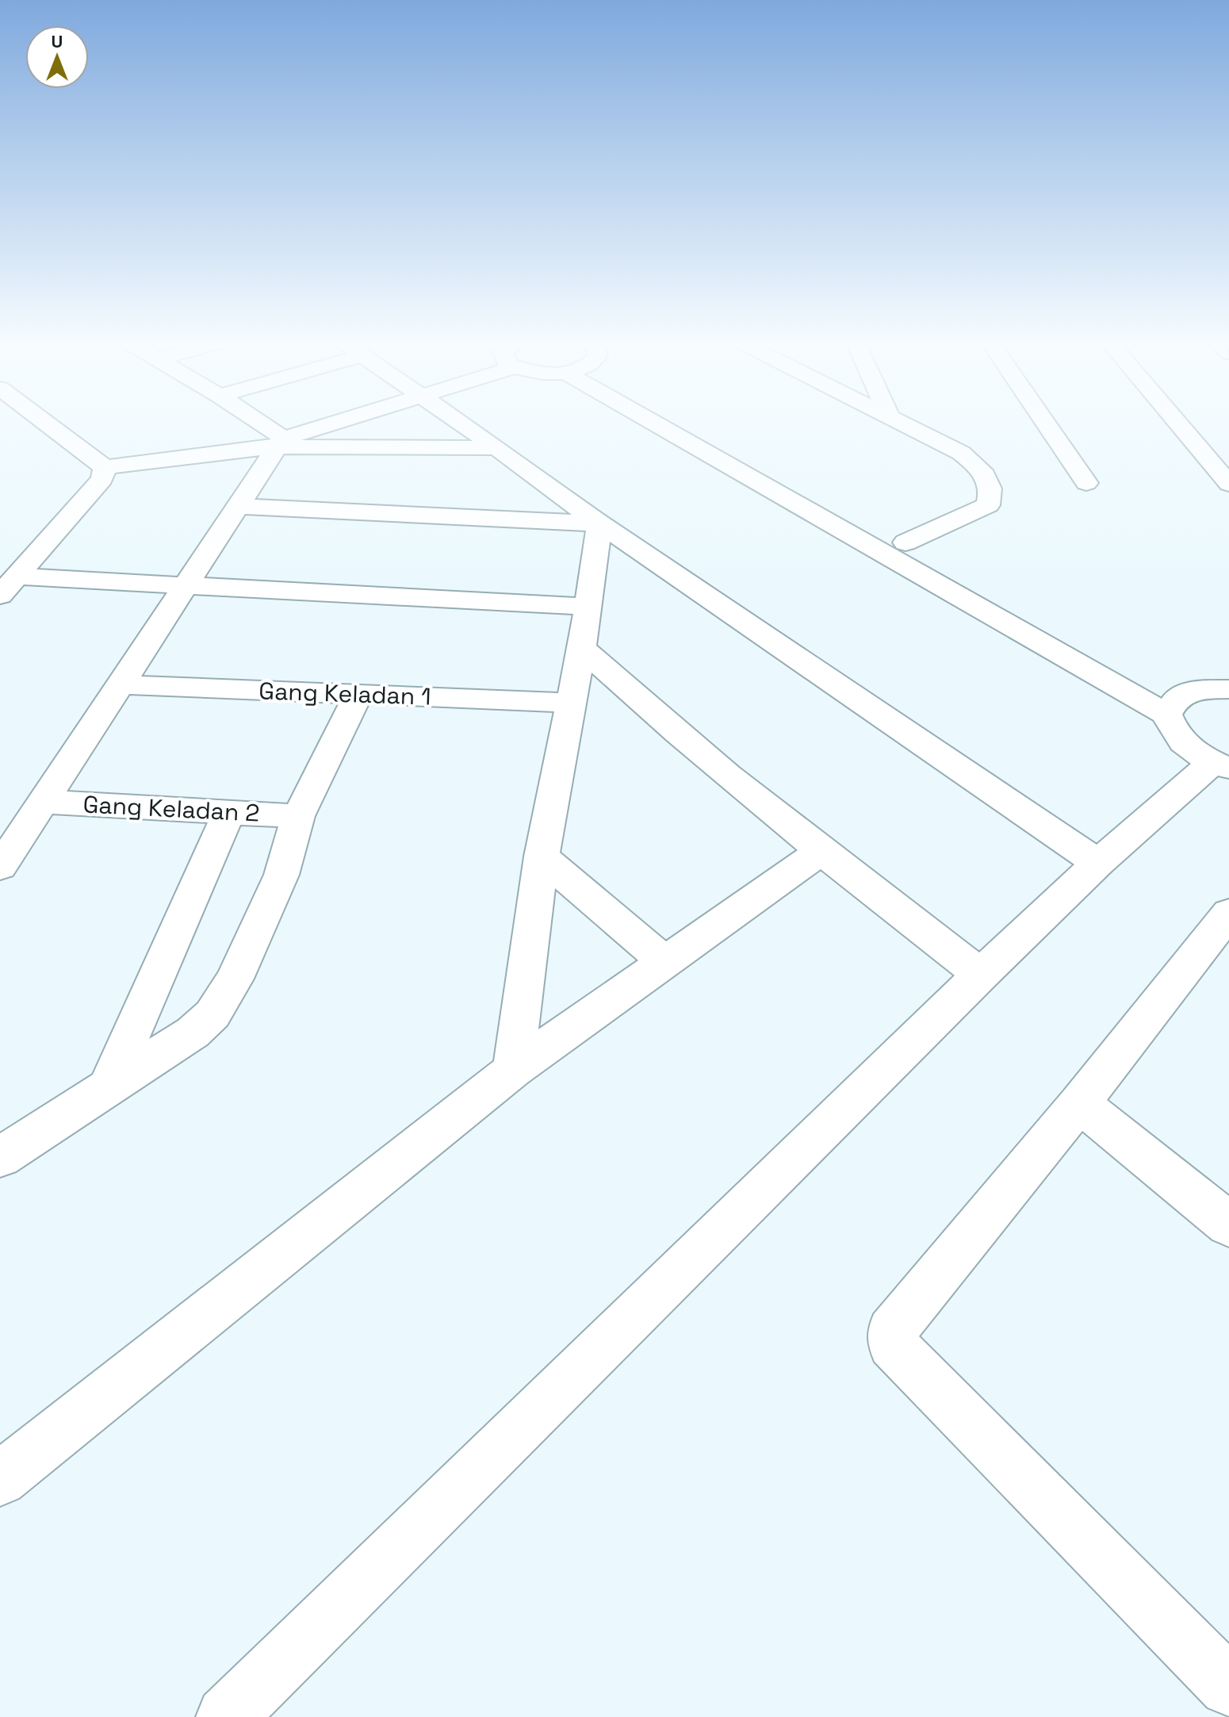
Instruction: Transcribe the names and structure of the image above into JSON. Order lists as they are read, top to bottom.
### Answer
{
  "streets": {
    "street": ["Gang Keladan 1", "Gang Keladan 2"]
  },
  "north": "top"
}
